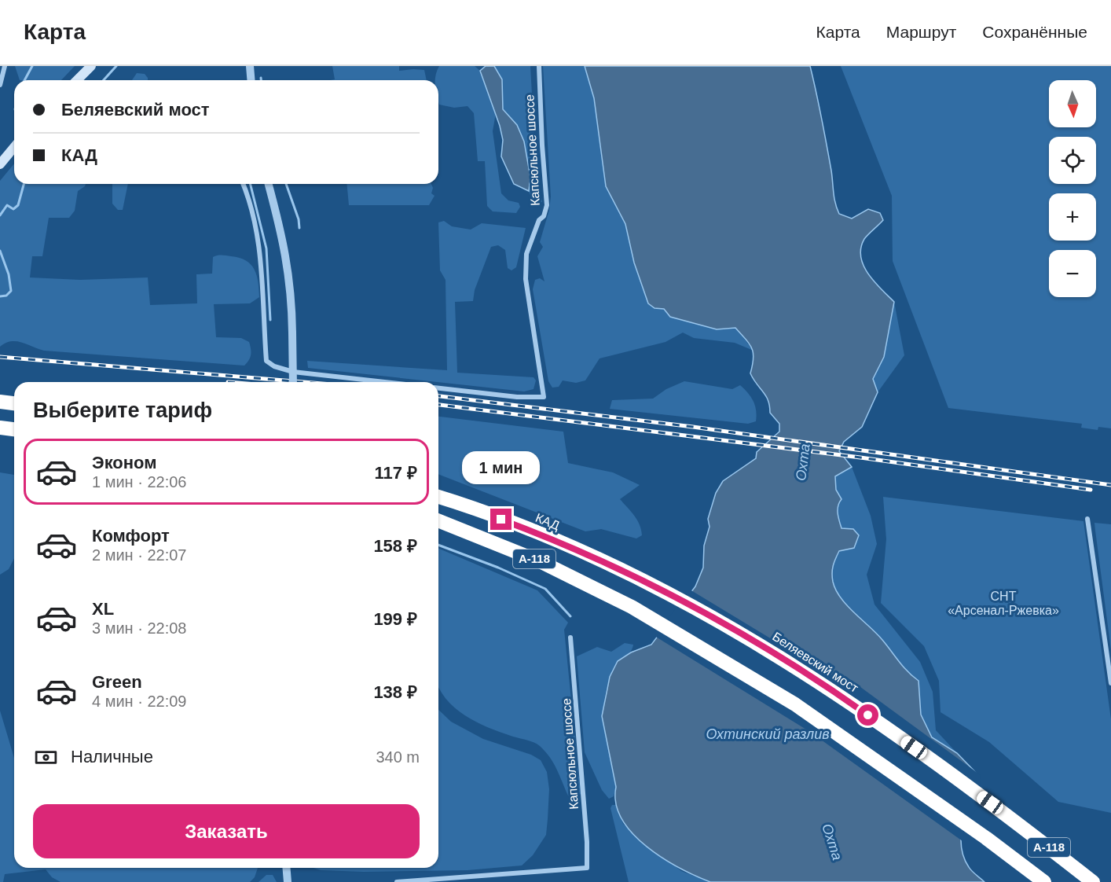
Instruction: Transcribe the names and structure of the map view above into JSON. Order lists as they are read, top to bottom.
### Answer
{
  "streets": {
    "highway": ["КАД", "А-118", "Беляевский мост"],
    "street": ["Капсюльное шоссе"]
  },
  "crossings": [
    ["КАД", "Беляевский мост"]
  ],
  "water": ["Охта", "Охтинский разлив"],
  "parks": ["СНТ «Арсенал-Ржевка»"],
  "north": "bottom",
  "page": {
    "header": "Карта",
    "nav": ["Карта", "Маршрут", "Сохранённые"],
    "map_buttons": ["+", "−"],
    "banner": ["Беляевский мост", "КАД"],
    "heading": "Выберите тариф",
    "list": [
      {
        "name": "Эконом",
        "note": "1 мин · 22:06",
        "value": "117 ₽"
      },
      {
        "name": "Комфорт",
        "note": "2 мин · 22:07",
        "value": "158 ₽"
      },
      {
        "name": "XL",
        "note": "3 мин · 22:08",
        "value": "199 ₽"
      },
      {
        "name": "Green",
        "note": "4 мин · 22:09",
        "value": "138 ₽"
      }
    ],
    "bubble": "1 мин",
    "pay": ["Наличные", "340 m"],
    "buttons": "Заказать"
  }
}
